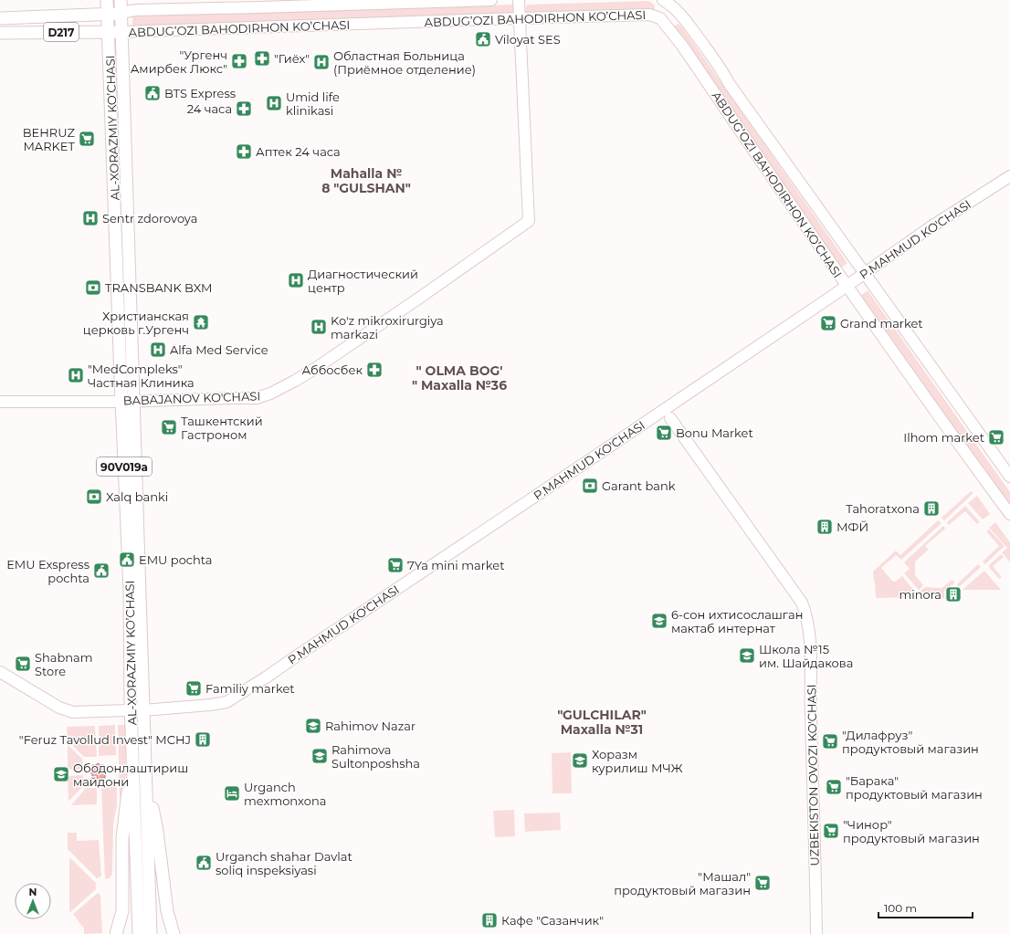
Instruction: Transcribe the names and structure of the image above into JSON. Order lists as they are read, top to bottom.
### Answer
{
  "streets": {
    "main road": [
      "ABDUG’OZI BAHODIRHON KO’CHASI",
      "D217",
      "AL-XORAZMIY KO’CHASI",
      "P.MAHMUD KO'CHASI",
      "BABAJANOV KO'CHASI",
      "90V019a",
      "UZBEKISTON OVOZI KO'CHASI"
    ]
  },
  "crossings": [
    ["ABDUG’OZI BAHODIRHON KO’CHASI", "AL-XORAZMIY KO’CHASI"],
    ["ABDUG’OZI BAHODIRHON KO’CHASI", "P.MAHMUD KO'CHASI"],
    ["ABDUG’OZI BAHODIRHON KO’CHASI", "BABAJANOV KO'CHASI"],
    ["AL-XORAZMIY KO’CHASI", "P.MAHMUD KO'CHASI"],
    ["AL-XORAZMIY KO’CHASI", "BABAJANOV KO'CHASI"]
  ],
  "districts": ["Mahalla № 8 \"GULSHAN\"", "\" OLMA BOG' \" Maxalla №36", "\"GULCHILAR\" Maxalla №31"],
  "places": {
    "public building": [
      "Viloyat SES",
      "BTS Express",
      "EMU pochta",
      "EMU Exspress pochta",
      "Urganch shahar Davlat soliq inspeksiyasi"
    ],
    "pharmacy": [
      "\"Гиёх\"",
      "\"Ургенч Амирбек Люкс\"",
      "24 часа",
      "Аптек 24 часа",
      "Аббосбек"
    ],
    "hospital": [
      "Областная Больница (Приёмное отделение)",
      "Umid life klinikasi",
      "Sentr zdorovoya",
      "Диагностический центр",
      "Ko'z mikroxirurgiya markazi",
      "Alfa Med Service",
      "\"MedCompleks\" Частная Клиника"
    ],
    "supermarket": [
      "BEHRUZ MARKET",
      "Grand market",
      "Ташкентский Гастроном",
      "Bonu Market",
      "Ilhom market",
      "7Ya mini market",
      "Shabnam Store",
      "Familiy market",
      "\"Дилафруз\" продуктовый магазин",
      "\"Барака\" продуктовый магазин",
      "\"Чинор\" продуктовый магазин",
      "\"Машал\" продуктовый магазин"
    ],
    "bank": ["TRANSBANK BXM", "Garant bank", "Xalq banki"],
    "temple": ["Христианская церковь г.Ургенч"],
    "building": [
      "Tahoratxona",
      "МФЙ",
      "minora",
      "\"Feruz Tavollud Invest\" MCHJ",
      "Кафе \"Сазанчик\""
    ],
    "school or university": [
      "6-сон ихтисослашган мактаб интернат",
      "Школа №15 им. Шайдакова",
      "Rahimov Nazar",
      "Rahimova Sultonposhsha",
      "Хоразм курилиш МЧЖ",
      "Ободонлаштириш майдони"
    ],
    "hotel": ["Urganch mexmonxona"]
  },
  "scale_bar": "100 m",
  "north": "top"
}
